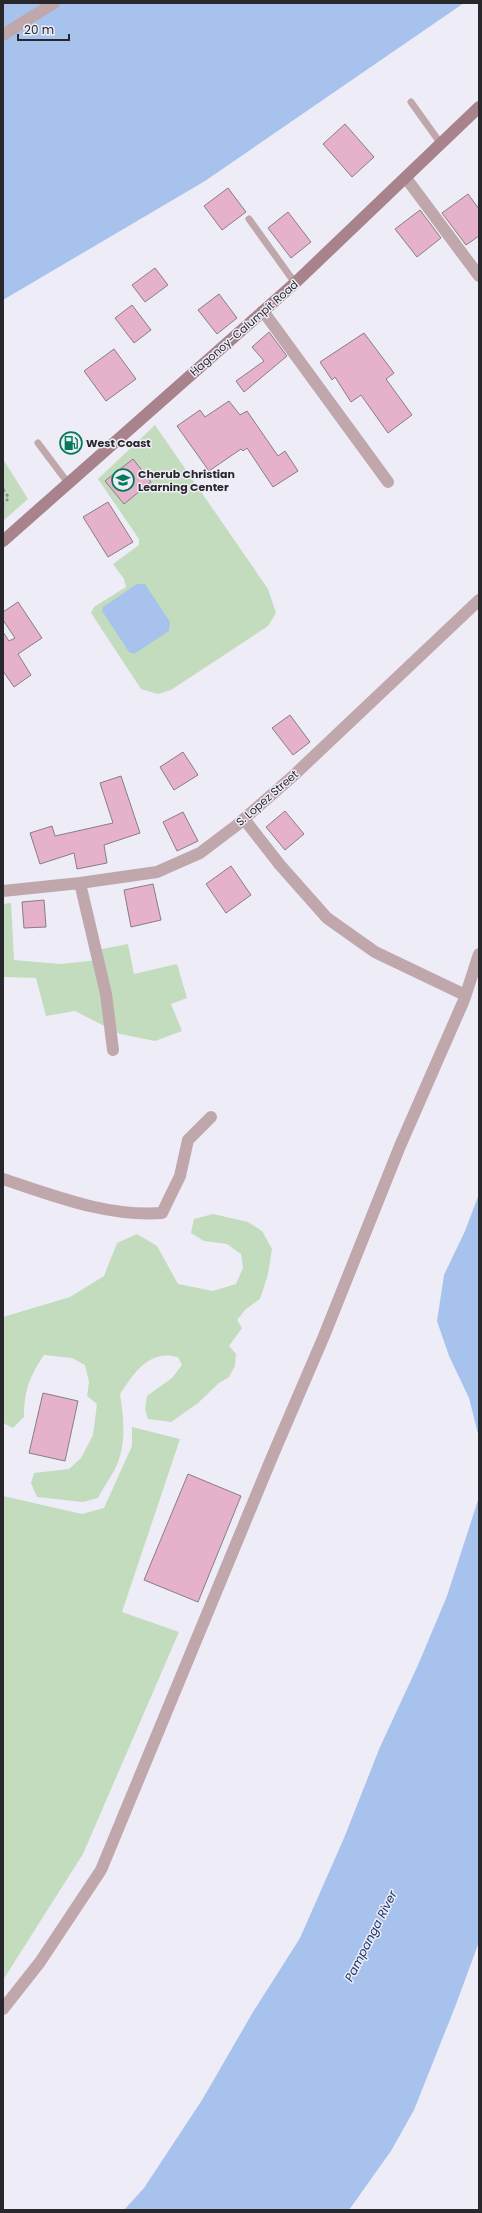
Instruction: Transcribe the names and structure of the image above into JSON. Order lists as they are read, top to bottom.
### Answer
{
  "streets": {
    "main road": ["Hagonoy-Calumpit Road"],
    "street": ["S. Lopez Street"]
  },
  "water": ["Pampanga River"],
  "places": {
    "fuel station": ["West Coast"],
    "school or university": ["Cherub Christian Learning Center"]
  },
  "scale_bar": "20 m"
}
